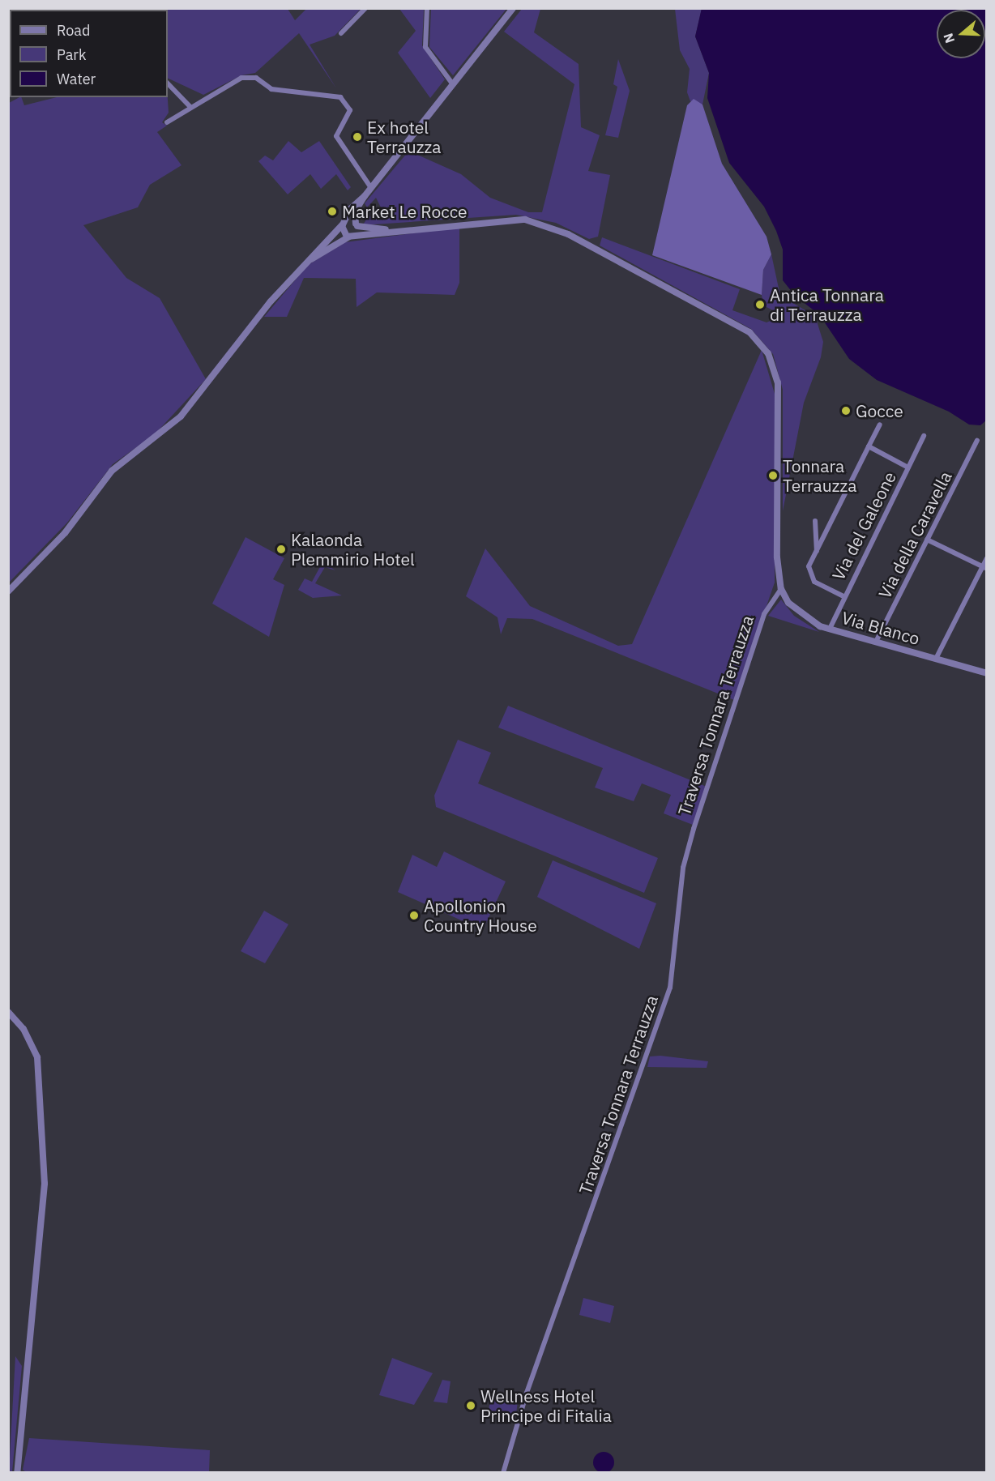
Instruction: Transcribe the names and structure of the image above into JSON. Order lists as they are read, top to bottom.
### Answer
{
  "streets": {
    "street": [
      "Via del Galeone",
      "Via della Caravella",
      "Via Blanco",
      "Traversa Tonnara Terrauzza"
    ]
  },
  "crossings": [
    ["Via del Galeone", "Via Blanco"],
    ["Via della Caravella", "Via Blanco"],
    ["Via Blanco", "Traversa Tonnara Terrauzza"]
  ],
  "places": [
    "Ex hotel Terrauzza",
    "Market Le Rocce",
    "Antica Tonnara di Terrauzza",
    "Gocce",
    "Tonnara Terrauzza",
    "Kalaonda Plemmirio Hotel",
    "Apollonion Country House",
    "Wellness Hotel Principe di Fitalia"
  ],
  "legend": ["Road", "Park", "Water"],
  "north": "left"
}
